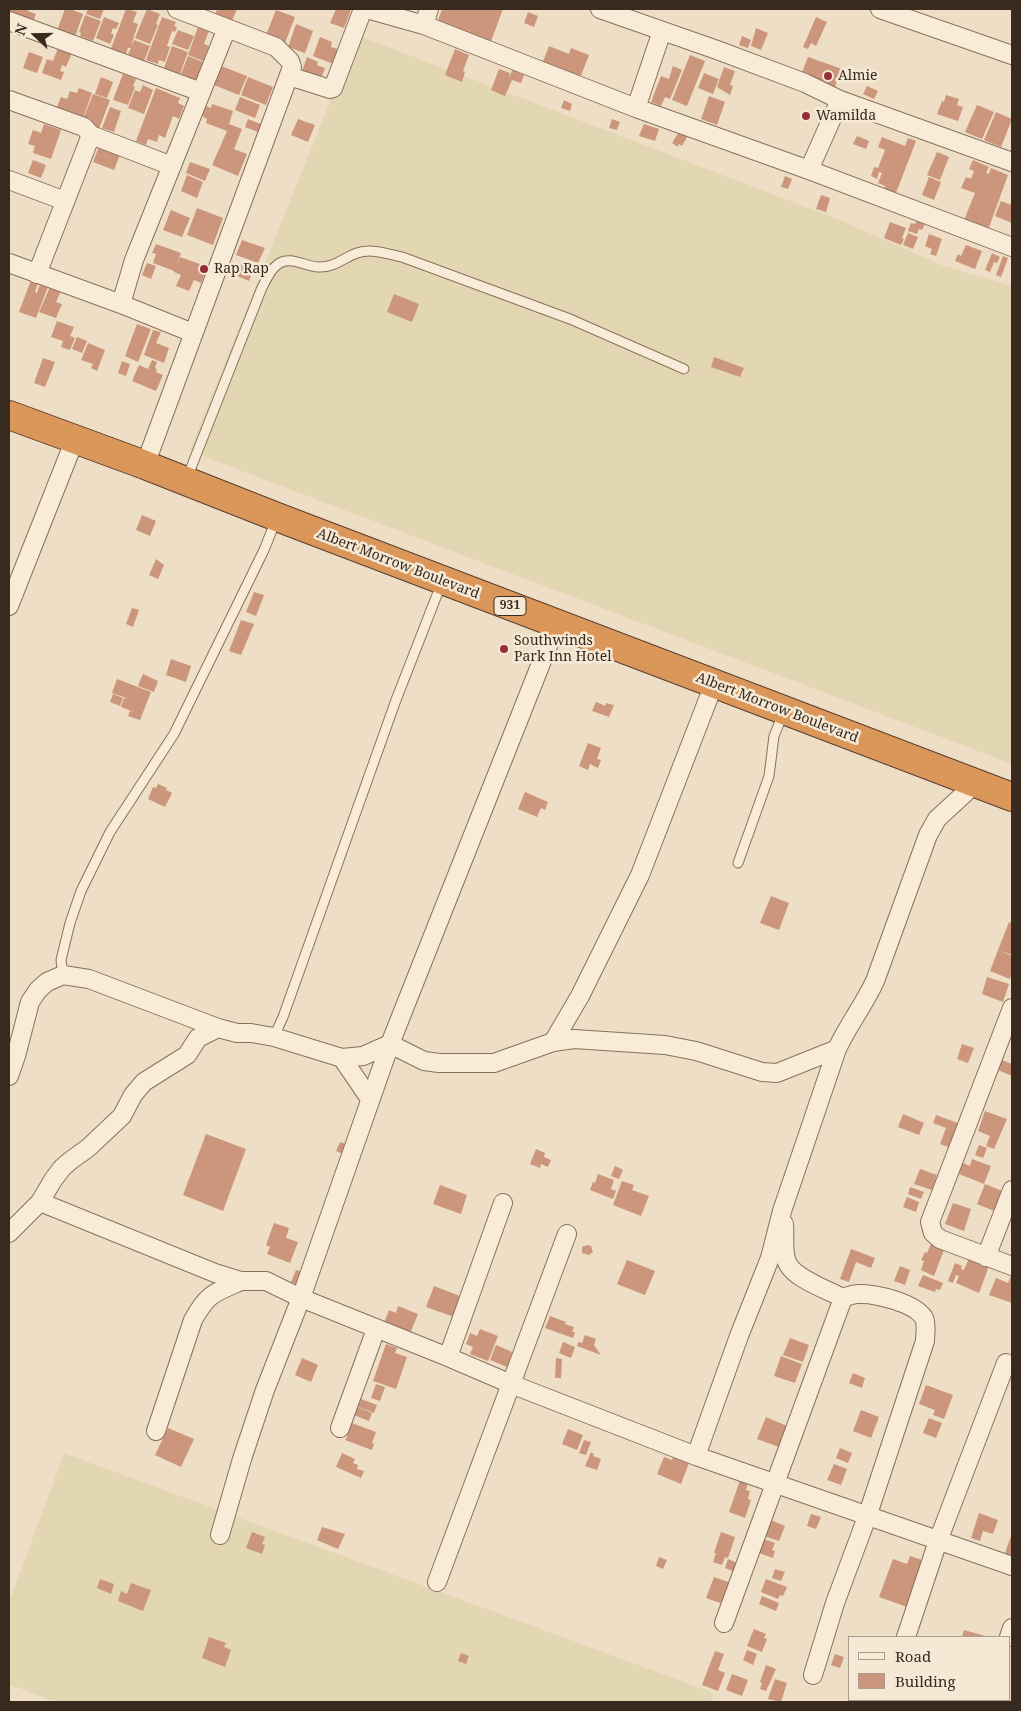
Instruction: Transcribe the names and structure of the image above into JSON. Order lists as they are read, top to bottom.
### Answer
{
  "streets": {
    "highway": ["Albert Morrow Boulevard", "931"]
  },
  "places": [
    "Almie",
    "Wamilda",
    "Rap Rap",
    "Southwinds Park Inn Hotel"
  ],
  "legend": ["Road", "Building"],
  "north": "left"
}
